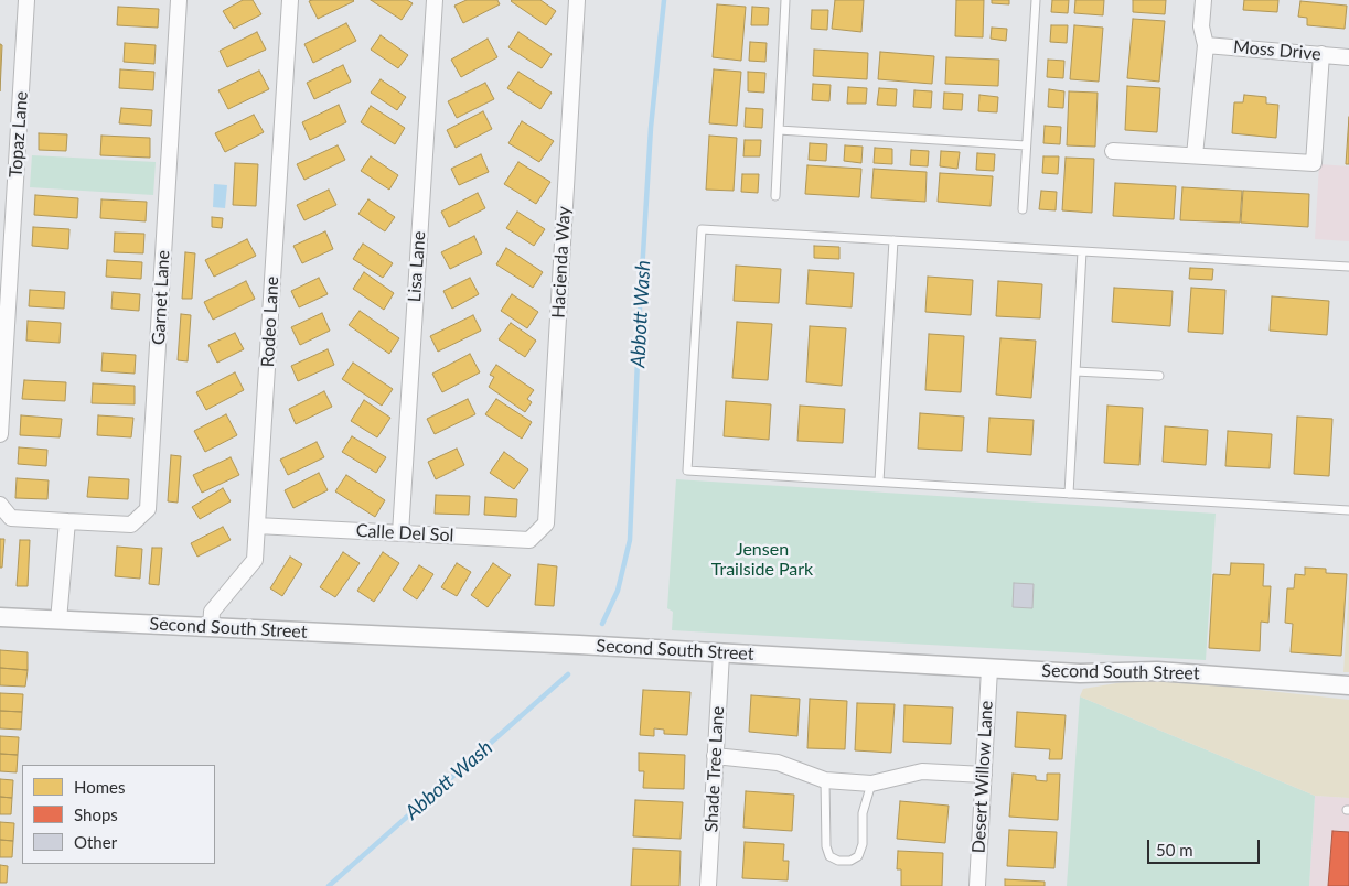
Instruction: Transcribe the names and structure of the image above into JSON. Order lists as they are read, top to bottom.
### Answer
{
  "streets": {
    "street": [
      "Moss Drive",
      "Topaz Lane",
      "Hacienda Way",
      "Lisa Lane",
      "Garnet Lane",
      "Rodeo Lane",
      "Calle Del Sol",
      "Second South Street",
      "Shade Tree Lane",
      "Desert Willow Lane"
    ]
  },
  "crossings": [
    ["Hacienda Way", "Calle Del Sol"],
    ["Lisa Lane", "Calle Del Sol"],
    ["Rodeo Lane", "Calle Del Sol"],
    ["Rodeo Lane", "Second South Street"],
    ["Second South Street", "Shade Tree Lane"],
    ["Second South Street", "Desert Willow Lane"]
  ],
  "water": ["Abbott Wash"],
  "parks": ["Jensen Trailside Park"],
  "legend": ["Homes", "Shops", "Other"],
  "scale_bar": "50 m"
}
